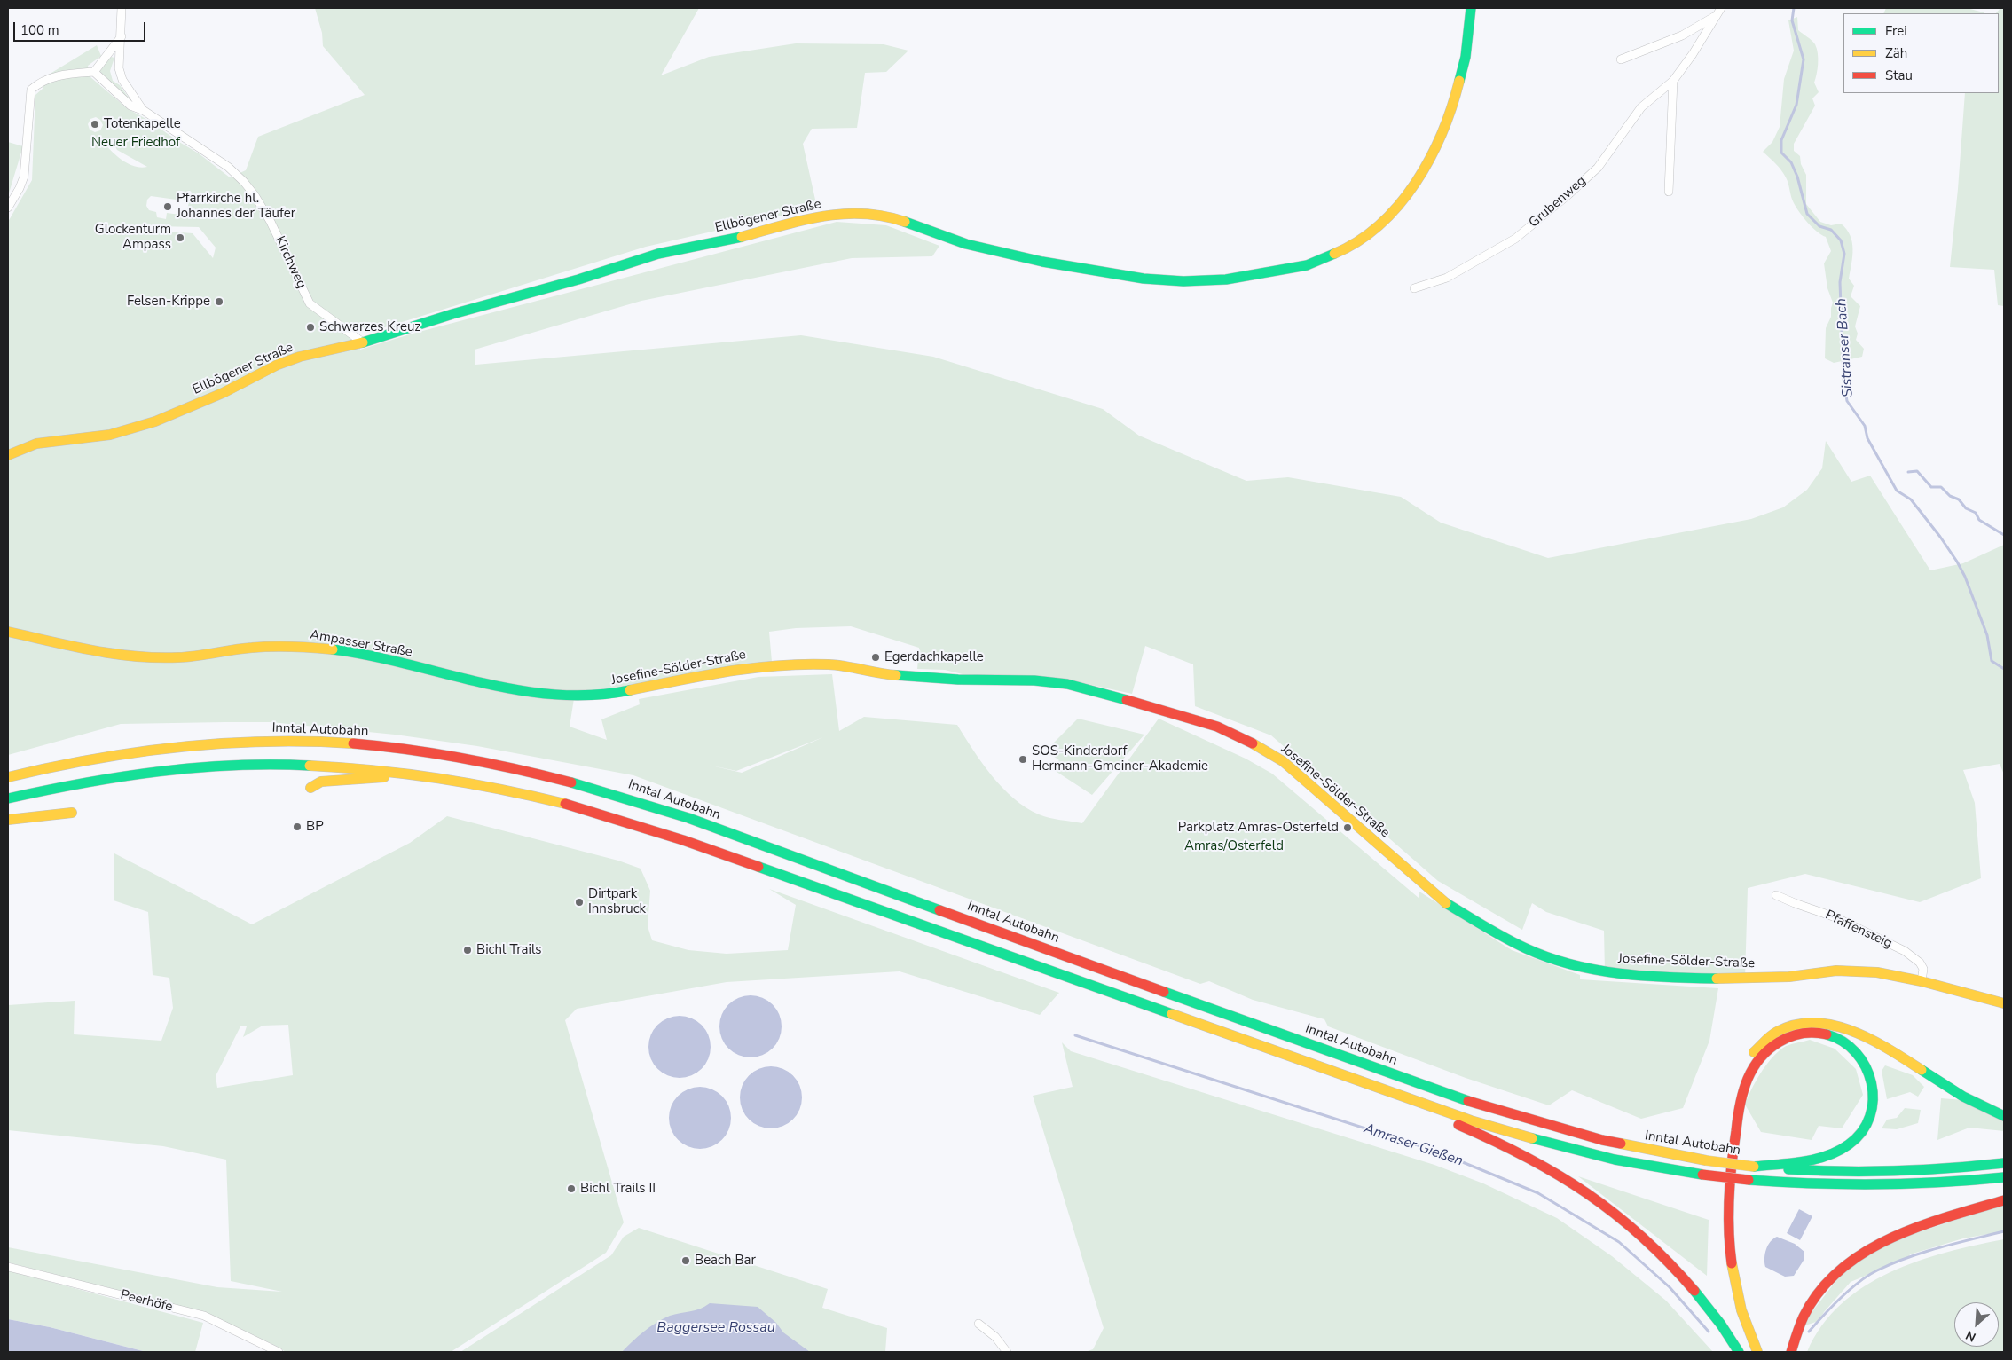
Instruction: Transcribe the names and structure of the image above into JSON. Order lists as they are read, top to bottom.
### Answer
{
  "streets": {
    "main road": [
      "Ellbögener Straße",
      "Ampasser Straße",
      "Josefine-Sölder-Straße",
      "Inntal Autobahn"
    ],
    "street": [
      "Grubenweg",
      "Kirchweg",
      "Pfaffensteig",
      "Peerhöfe"
    ]
  },
  "crossings": [
    ["Ellbögener Straße", "Kirchweg"],
    ["Ampasser Straße", "Josefine-Sölder-Straße"],
    ["Josefine-Sölder-Straße", "Pfaffensteig"]
  ],
  "water": ["Sistranser Bach", "Amraser Gießen", "Baggersee Rossau"],
  "parks": ["Neuer Friedhof", "Amras/Osterfeld"],
  "places": [
    "Totenkapelle",
    "Pfarrkirche hl. Johannes der Täufer",
    "Glockenturm Ampass",
    "Felsen-Krippe",
    "Schwarzes Kreuz",
    "Egerdachkapelle",
    "SOS-Kinderdorf Hermann-Gmeiner-Akademie",
    "BP",
    "Parkplatz Amras-Osterfeld",
    "Dirtpark Innsbruck",
    "Bichl Trails",
    "Bichl Trails II",
    "Beach Bar"
  ],
  "legend": ["Frei", "Zäh", "Stau"],
  "scale_bar": "100 m",
  "north": "bottom left"
}
